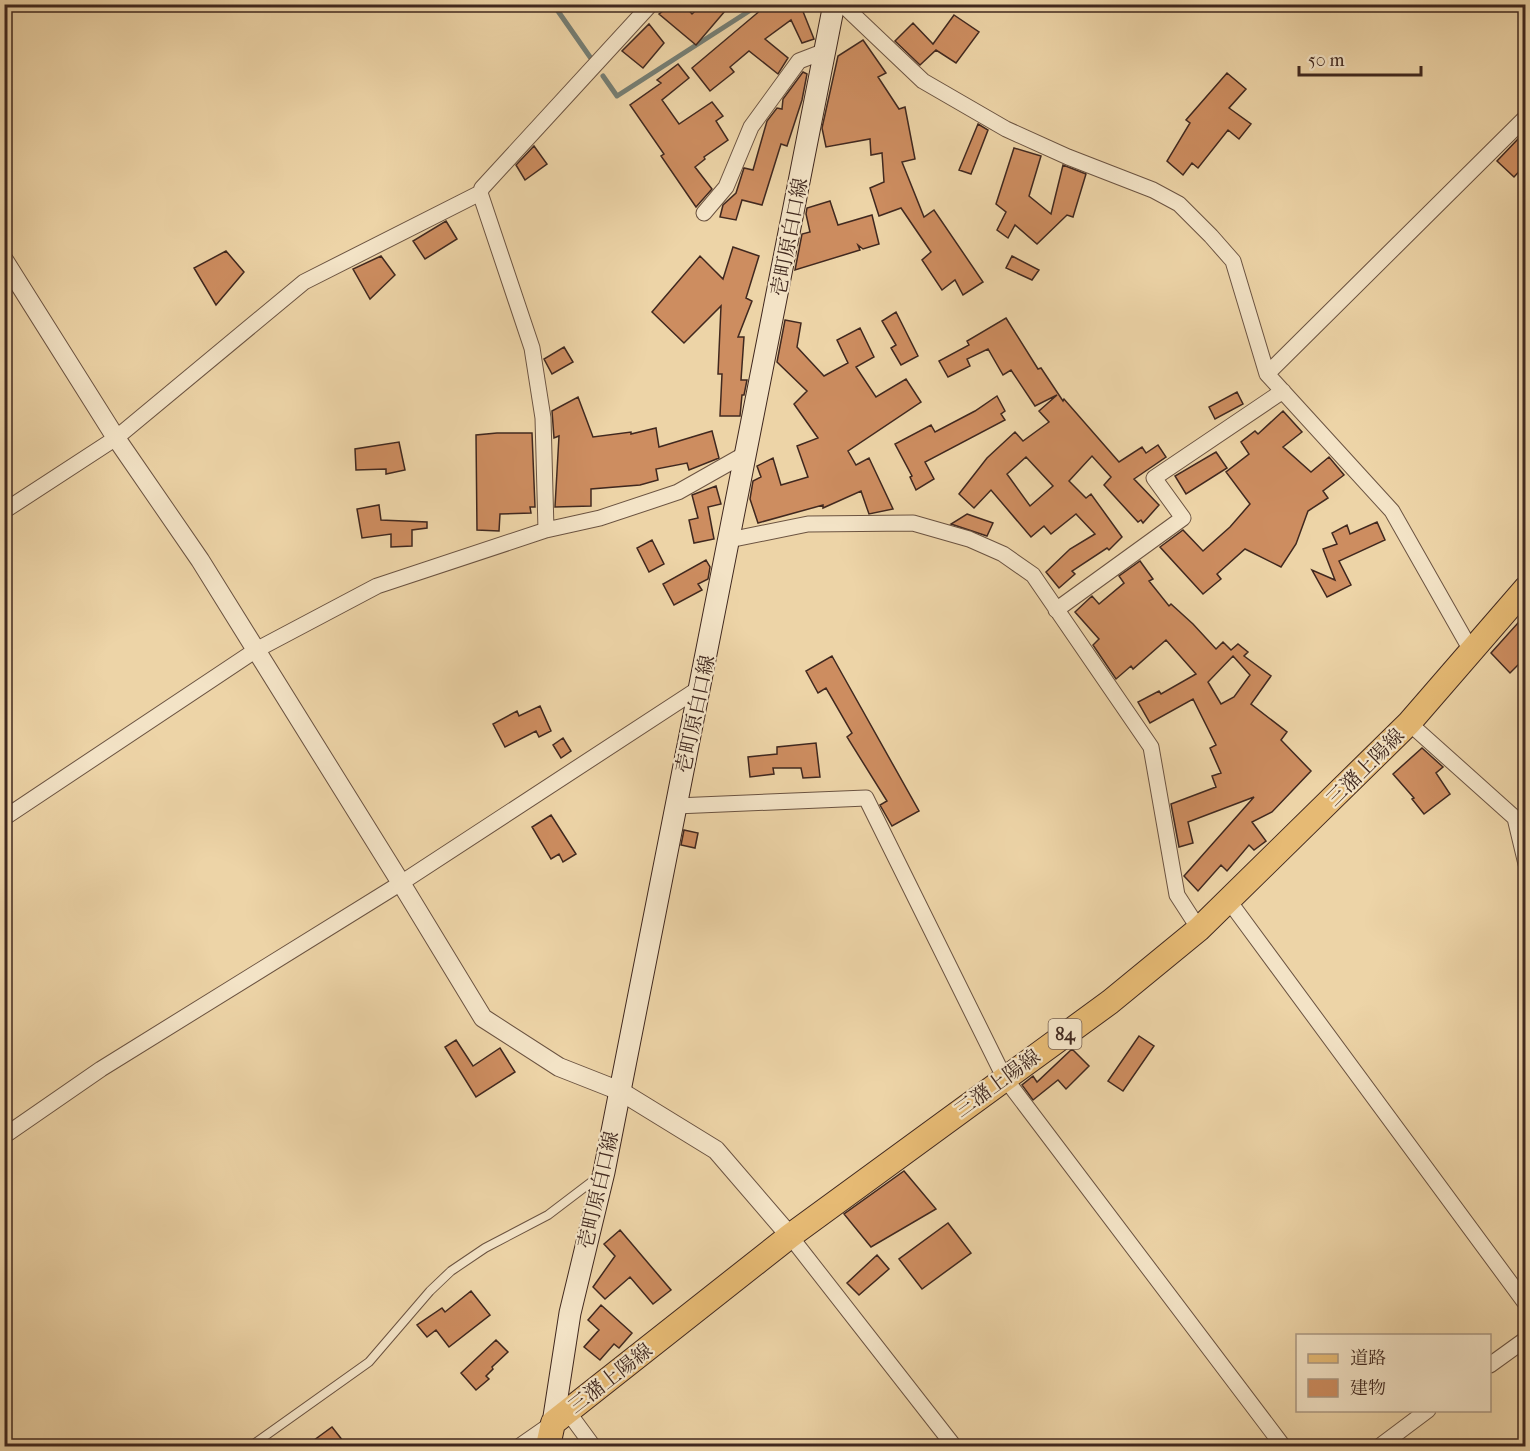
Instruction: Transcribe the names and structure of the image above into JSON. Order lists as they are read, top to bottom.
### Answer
{
  "streets": {
    "main road": ["壱町原白口線", "三潴上陽線", "84"]
  },
  "crossings": [
    ["壱町原白口線", "三潴上陽線"]
  ],
  "legend": ["道路", "建物"],
  "scale_bar": "50 m"
}
